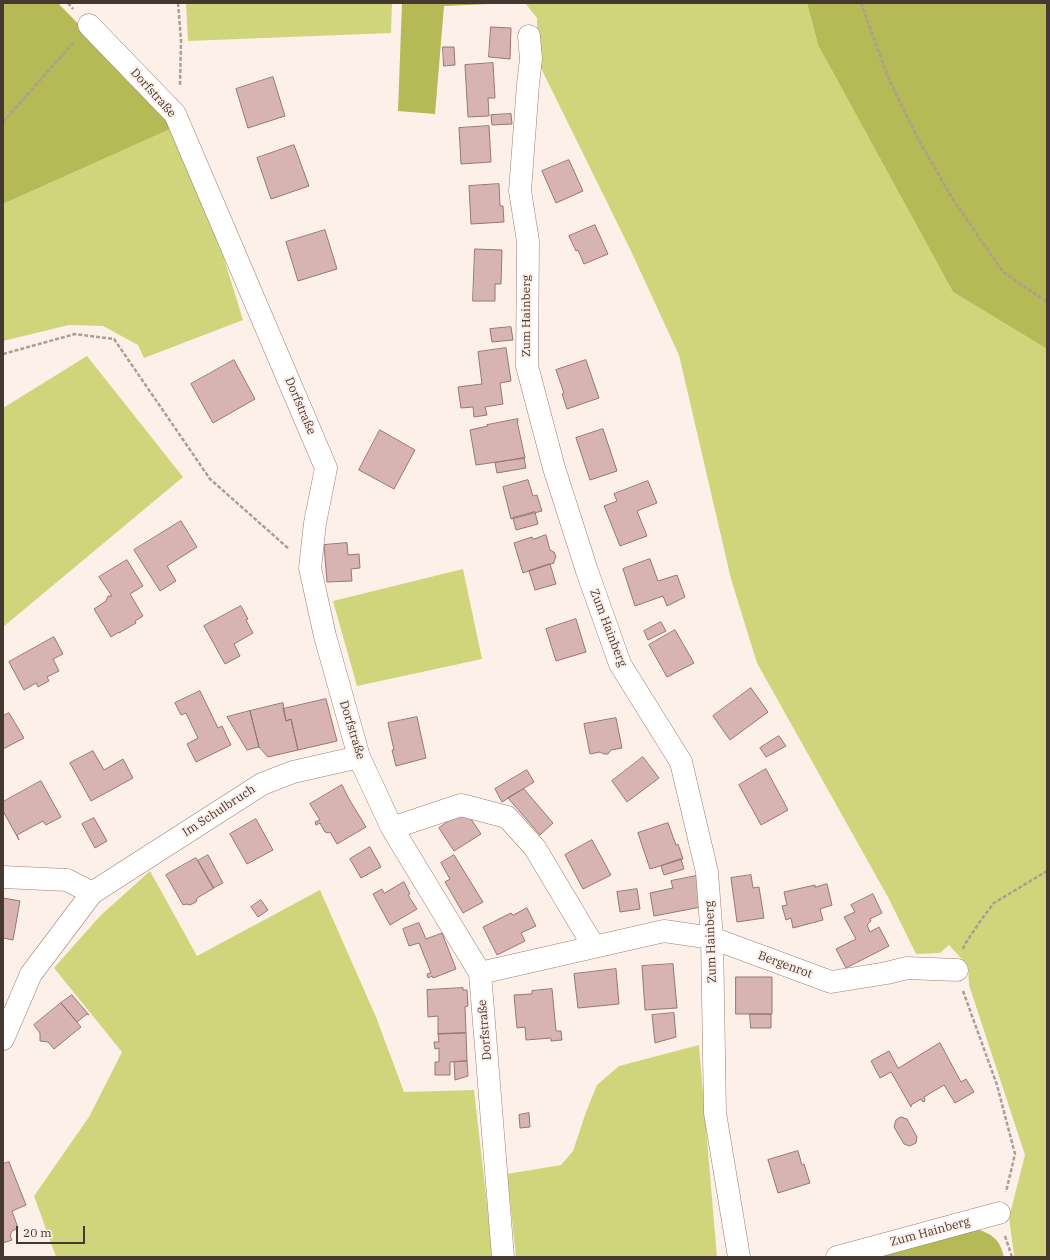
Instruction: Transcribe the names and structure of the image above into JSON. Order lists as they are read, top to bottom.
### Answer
{
  "streets": {
    "street": [
      "Dorfstraße",
      "Zum Hainberg",
      "Im Schulbruch",
      "Bergenrot"
    ]
  },
  "crossings": [
    ["Dorfstraße", "Im Schulbruch"],
    ["Dorfstraße", "Bergenrot"],
    ["Zum Hainberg", "Bergenrot"]
  ],
  "scale_bar": "20 m"
}
